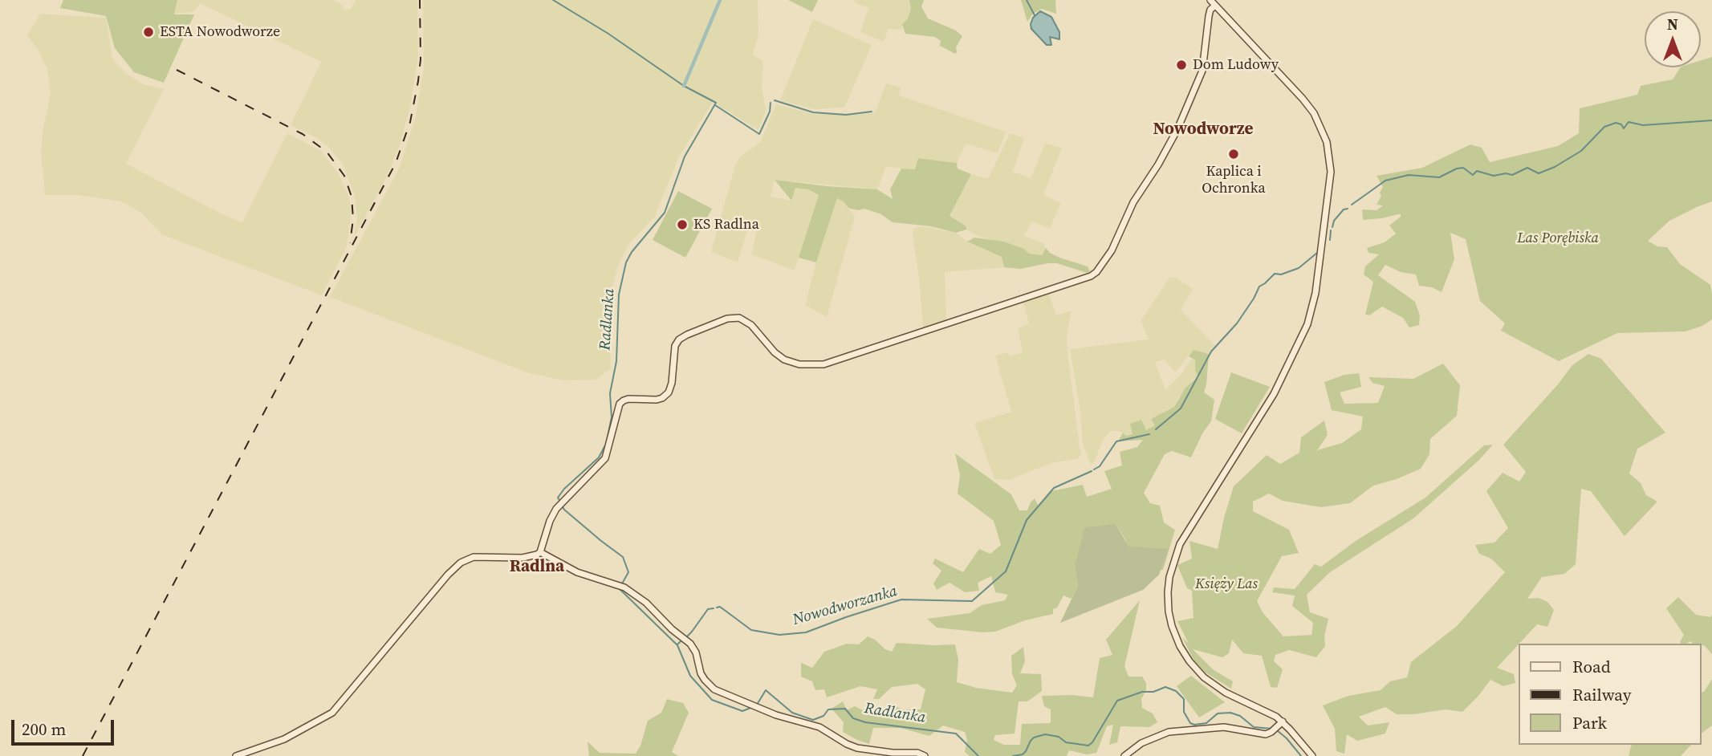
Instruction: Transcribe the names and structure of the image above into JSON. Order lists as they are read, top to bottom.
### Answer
{
  "districts": ["Nowodworze", "Radlna"],
  "water": ["Radlanka", "Nowodworzanka"],
  "parks": ["Las Porębiska", "Księży Las"],
  "places": [
    "ESTA Nowodworze",
    "Dom Ludowy",
    "Kaplica i Ochronka",
    "KS Radlna"
  ],
  "legend": ["Road", "Railway", "Park"],
  "scale_bar": "200 m",
  "north": "top"
}
